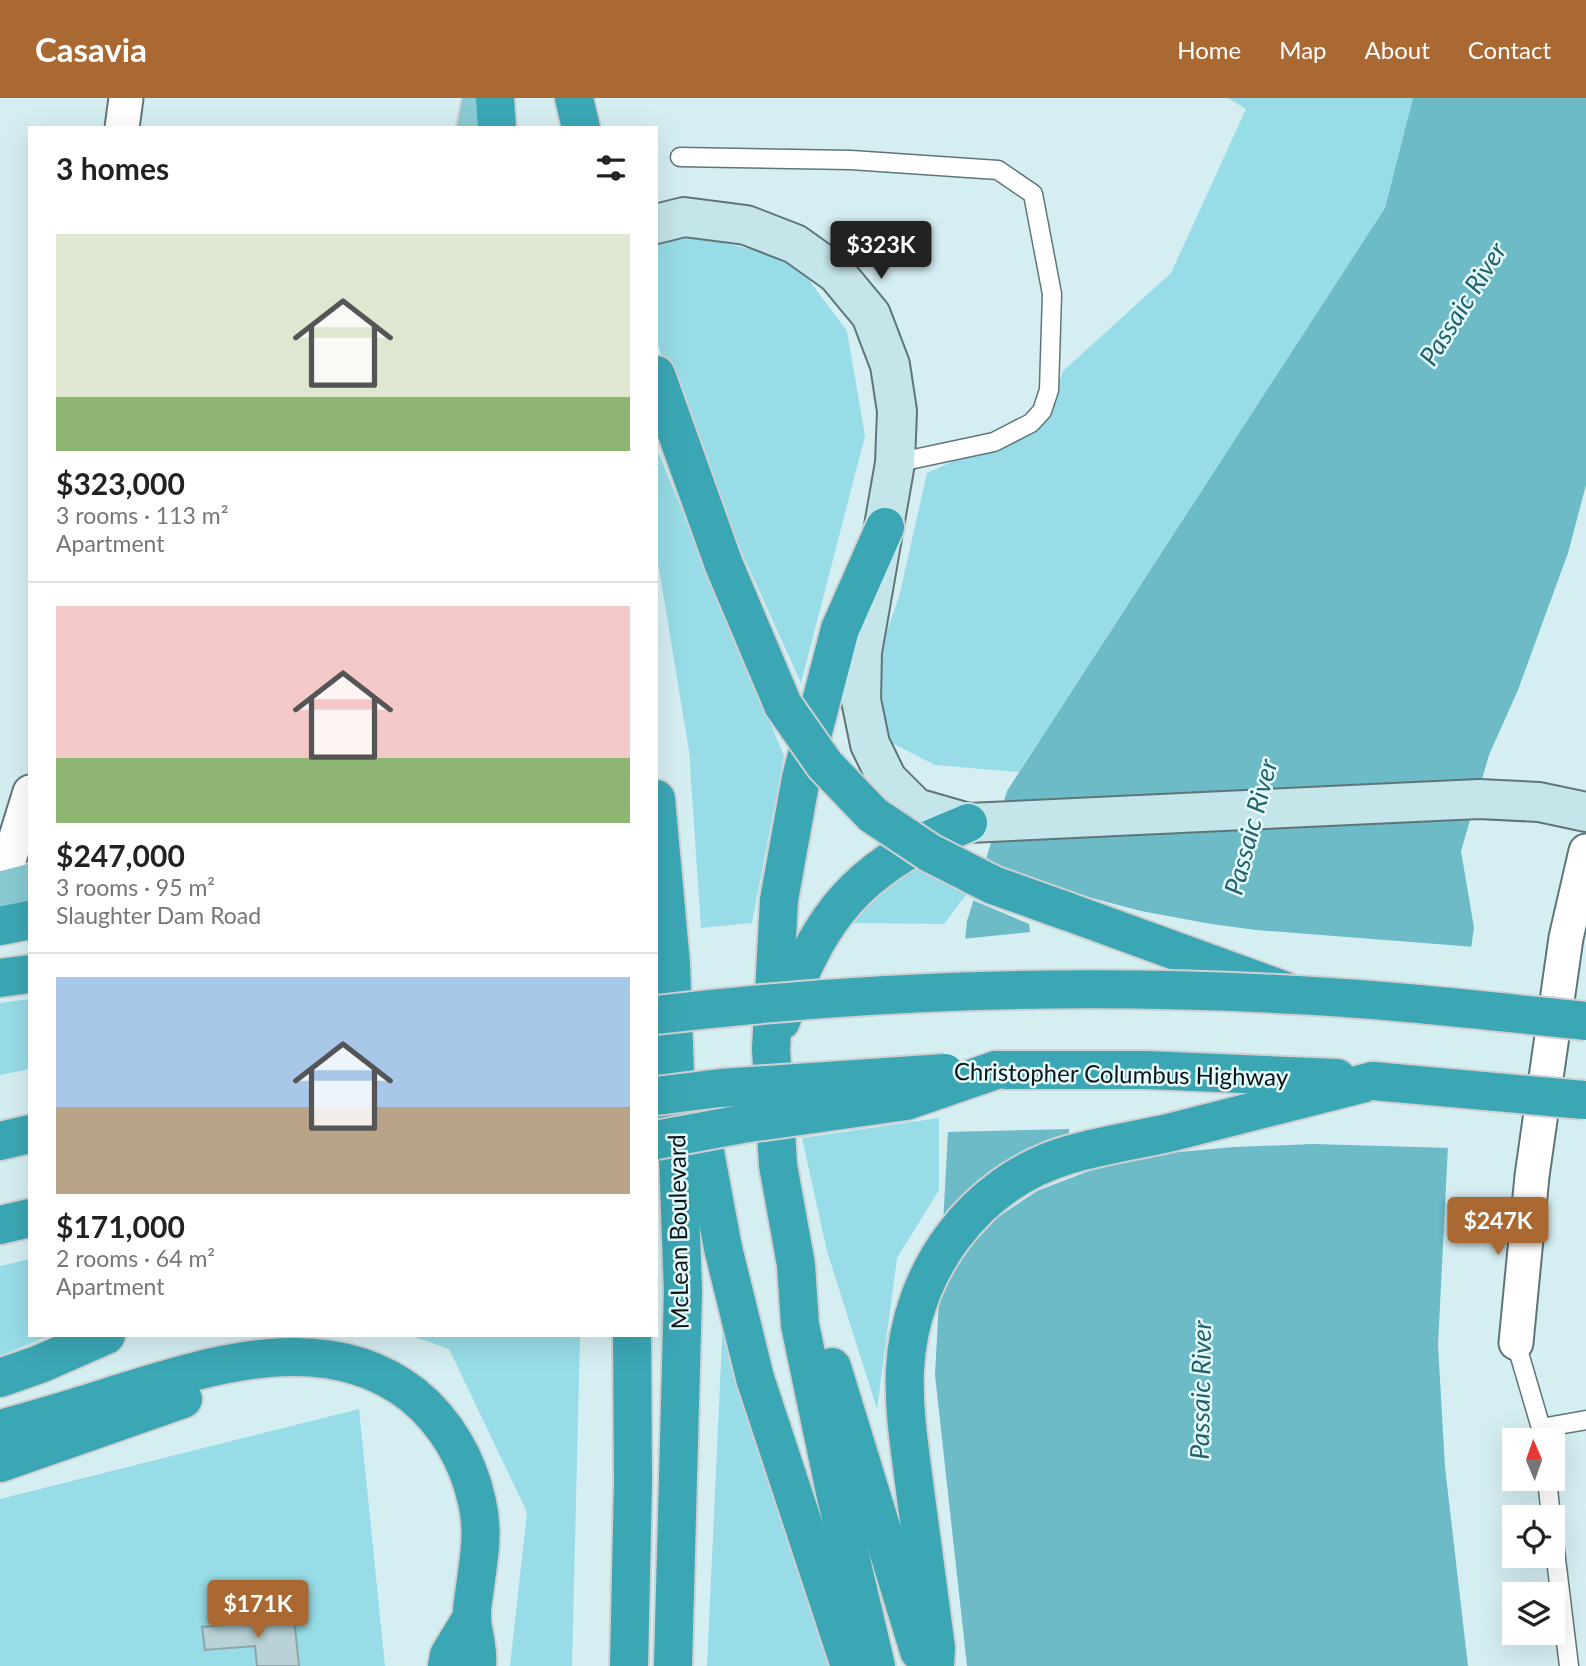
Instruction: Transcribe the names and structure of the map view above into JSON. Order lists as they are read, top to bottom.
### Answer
{
  "streets": {
    "highway": ["Christopher Columbus Highway", "McLean Boulevard"]
  },
  "water": ["Passaic River"],
  "north": "top",
  "page": {
    "header": "Casavia",
    "nav": [
      "Home",
      "Map",
      "About",
      "Contact"
    ],
    "heading": "3 homes",
    "list": [
      {
        "name": "$323,000",
        "note": "3 rooms · 113 m² · Apartment"
      },
      {
        "name": "$247,000",
        "note": "3 rooms · 95 m² · Slaughter Dam Road"
      },
      {
        "name": "$171,000",
        "note": "2 rooms · 64 m² · Apartment"
      }
    ],
    "price": ["$323K", "$247K", "$171K"]
  }
}
